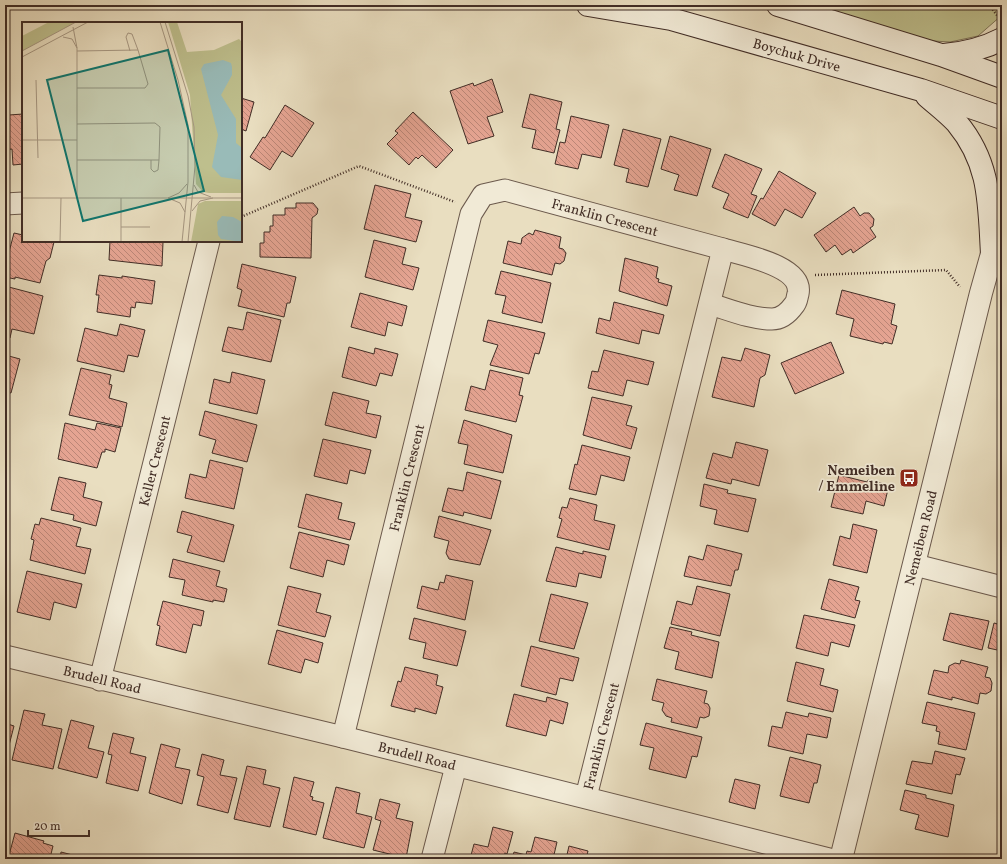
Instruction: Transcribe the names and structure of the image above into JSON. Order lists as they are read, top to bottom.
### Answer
{
  "streets": {
    "main road": ["Boychuk Drive", "Nemeiben Road"],
    "street": ["Franklin Crescent", "Keller Crescent", "Brudell Road"]
  },
  "crossings": [
    ["Franklin Crescent", "Brudell Road"],
    ["Keller Crescent", "Brudell Road"]
  ],
  "places": {
    "bus stop": ["Nemeiben / Emmeline"]
  },
  "scale_bar": "20 m"
}
